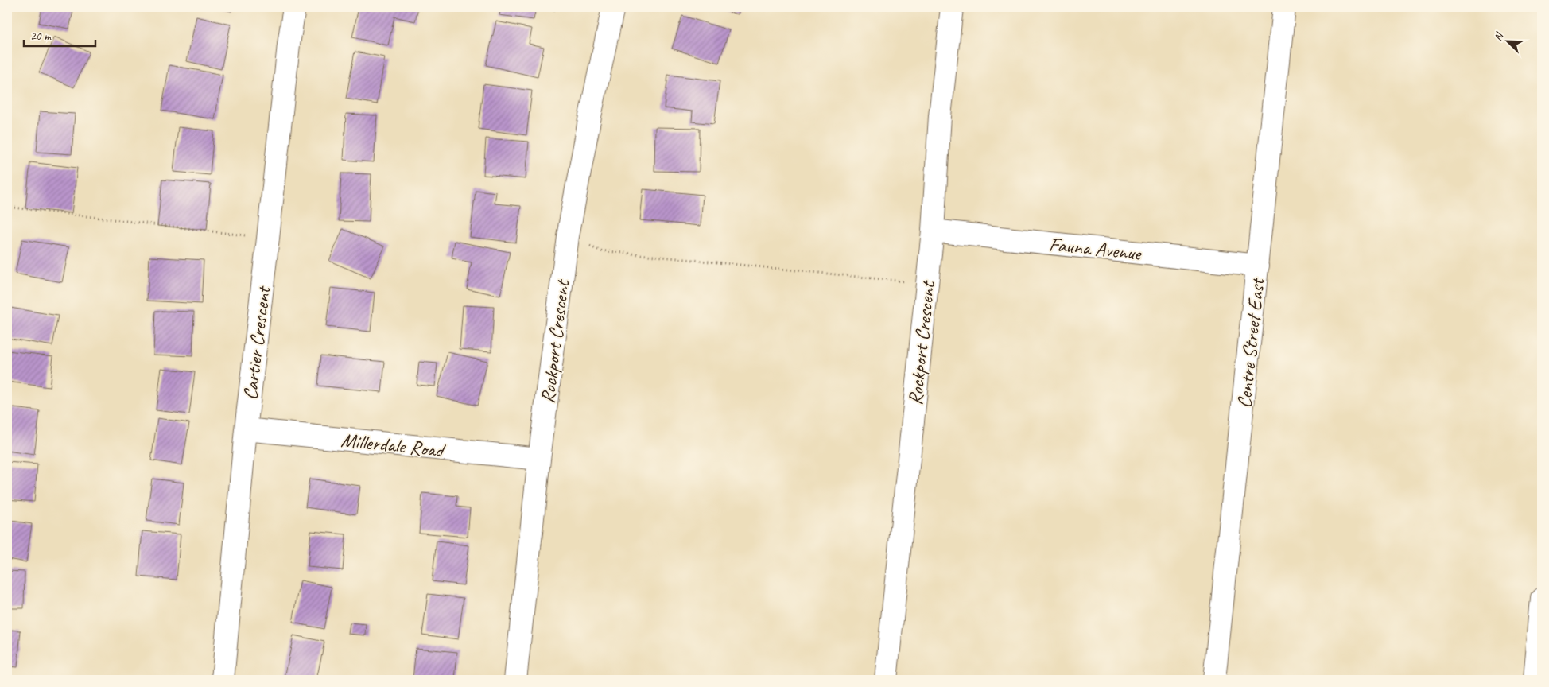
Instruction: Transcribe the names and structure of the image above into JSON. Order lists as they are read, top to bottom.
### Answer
{
  "streets": {
    "street": [
      "Fauna Avenue",
      "Rockport Crescent",
      "Cartier Crescent",
      "Centre Street East",
      "Millerdale Road"
    ]
  },
  "crossings": [
    ["Fauna Avenue", "Rockport Crescent"],
    ["Fauna Avenue", "Centre Street East"],
    ["Rockport Crescent", "Millerdale Road"],
    ["Cartier Crescent", "Millerdale Road"]
  ],
  "scale_bar": "20 m",
  "north": "top left"
}
